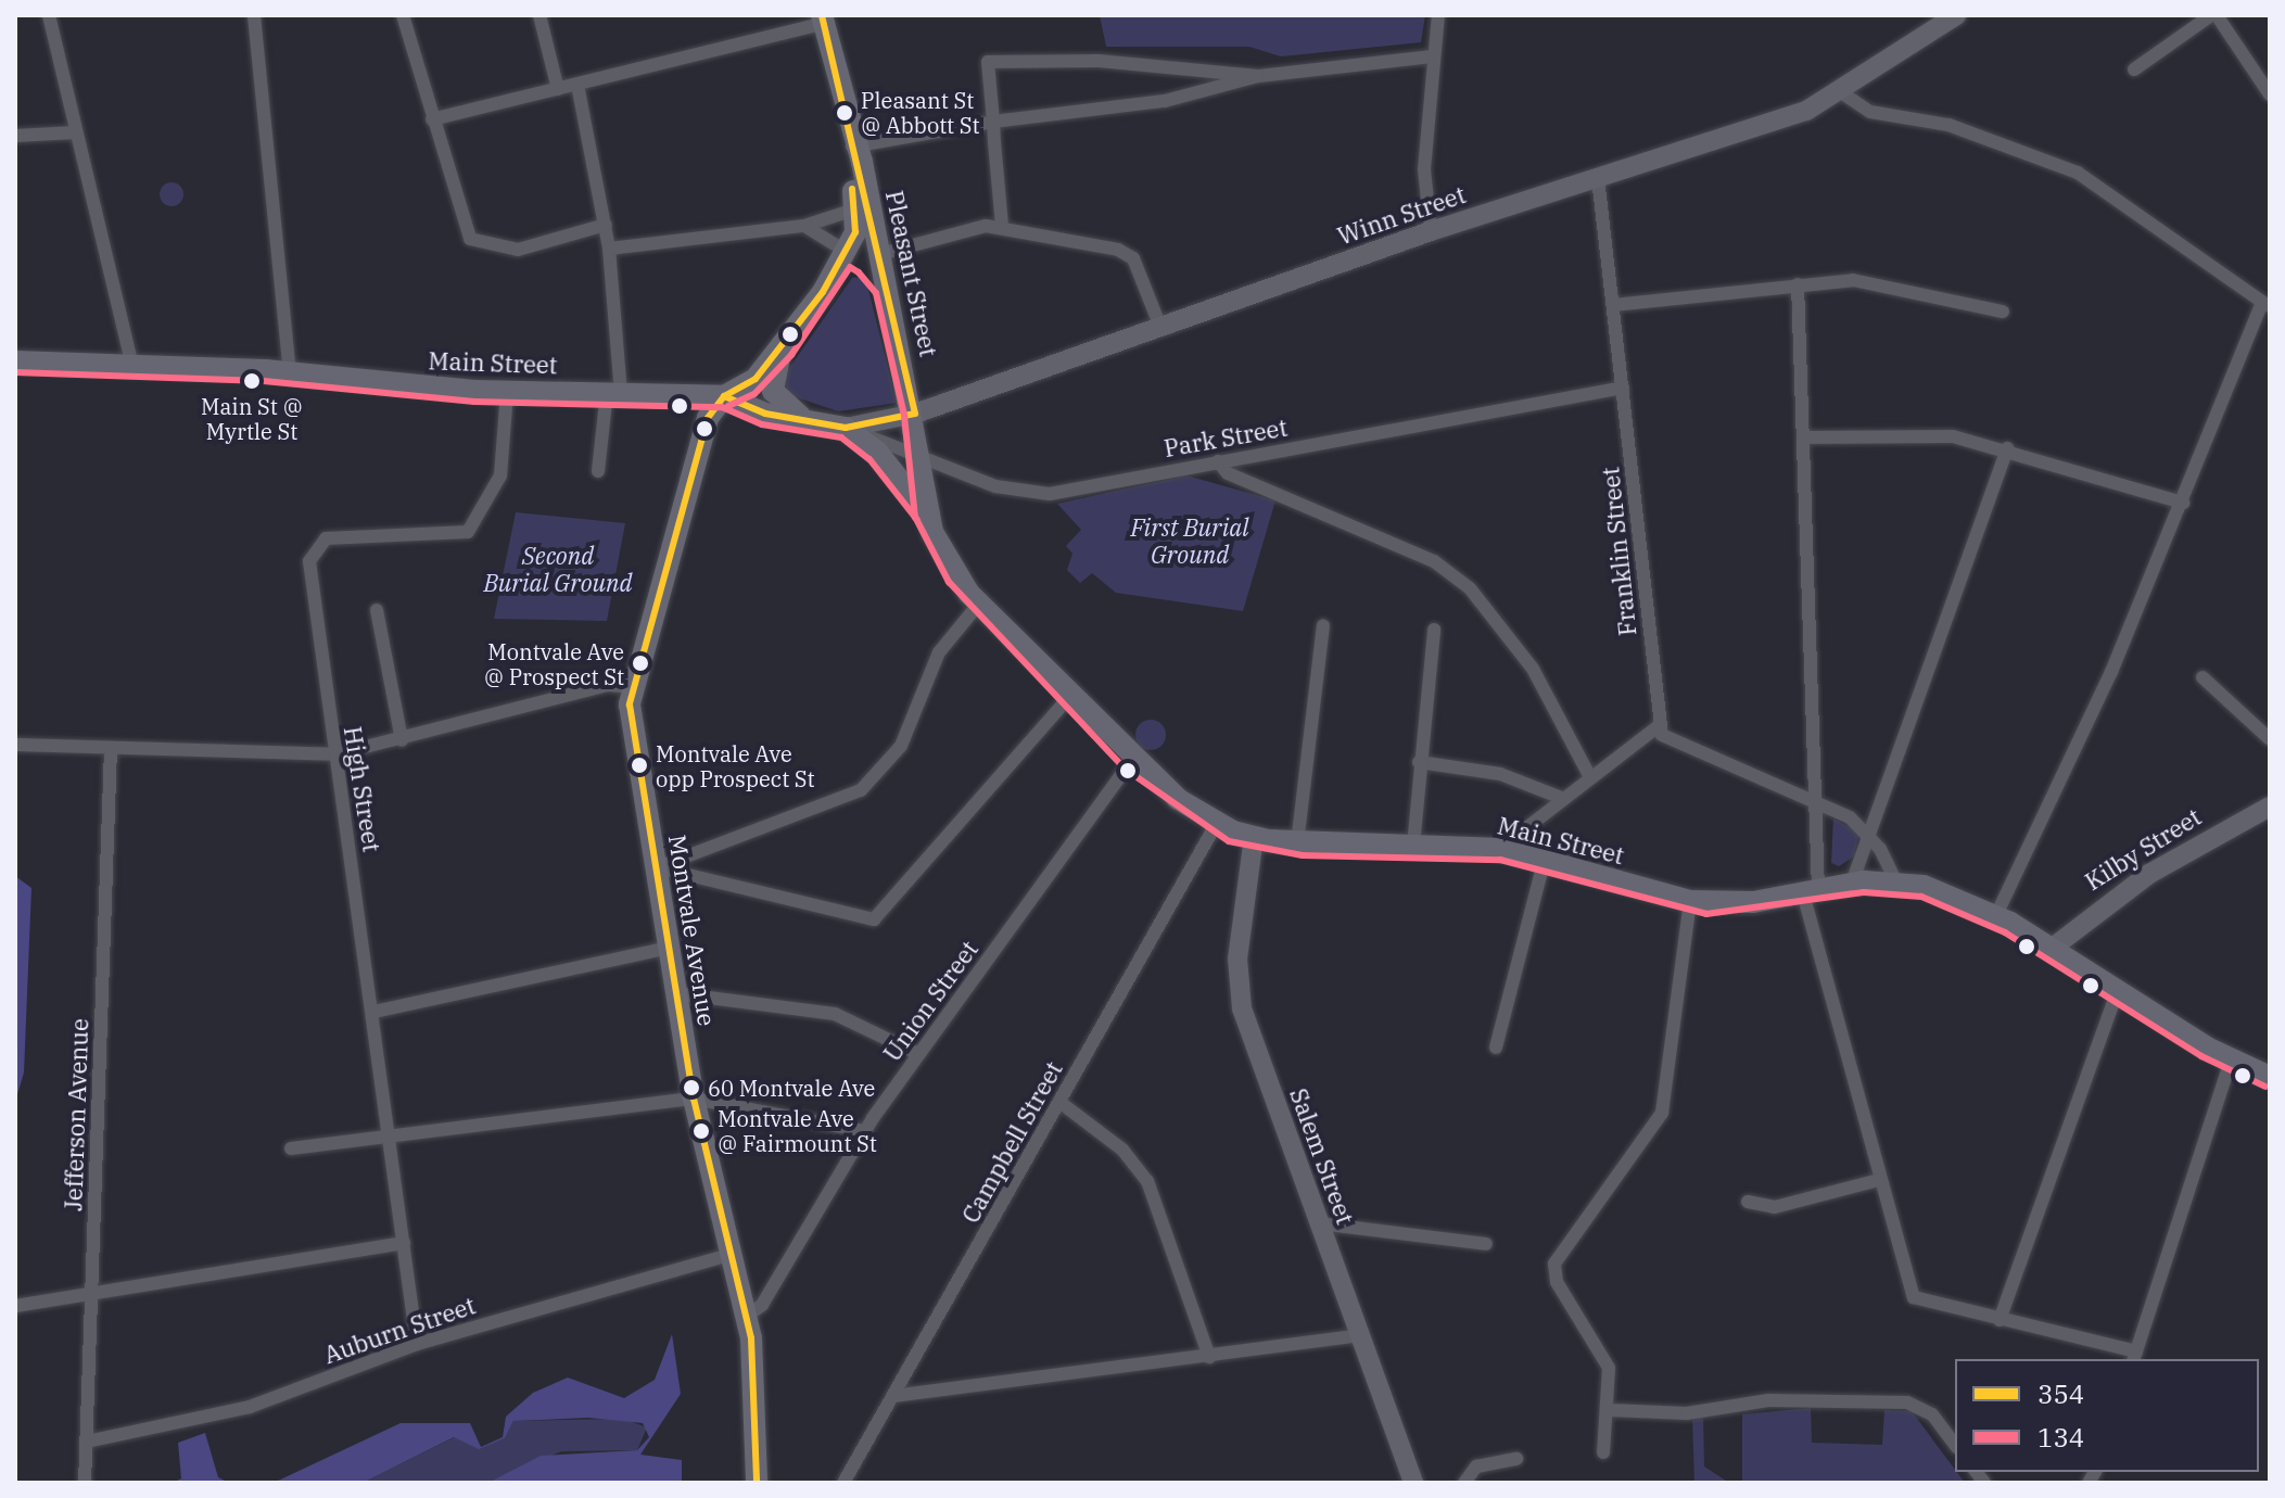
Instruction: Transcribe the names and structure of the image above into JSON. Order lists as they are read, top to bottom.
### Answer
{
  "streets": {
    "main road": [
      "Winn Street",
      "Pleasant Street",
      "Main Street",
      "Kilby Street",
      "Montvale Avenue",
      "Salem Street"
    ],
    "street": [
      "Park Street",
      "Franklin Street",
      "High Street",
      "Union Street",
      "Jefferson Avenue",
      "Campbell Street",
      "Auburn Street"
    ]
  },
  "crossings": [
    ["Winn Street", "Pleasant Street"],
    ["Winn Street", "Main Street"],
    ["Winn Street", "Park Street"],
    ["Winn Street", "Franklin Street"],
    ["Pleasant Street", "Main Street"],
    ["Main Street", "Park Street"],
    ["Main Street", "High Street"],
    ["Main Street", "Kilby Street"],
    ["Main Street", "Montvale Avenue"],
    ["Main Street", "Union Street"],
    ["Main Street", "Campbell Street"],
    ["Main Street", "Salem Street"],
    ["Park Street", "Franklin Street"],
    ["High Street", "Auburn Street"],
    ["Montvale Avenue", "Union Street"],
    ["Montvale Avenue", "Auburn Street"],
    ["Jefferson Avenue", "Auburn Street"]
  ],
  "parks": ["First Burial Ground", "Second Burial Ground"],
  "places": [
    "Pleasant St @ Abbott St",
    "Main St @ Myrtle St",
    "Montvale Ave @ Prospect St",
    "Montvale Ave opp Prospect St",
    "60 Montvale Ave",
    "Montvale Ave @ Fairmount St"
  ],
  "lines": ["transit line 354", "transit line 134"],
  "legend": ["354", "134"]
}
